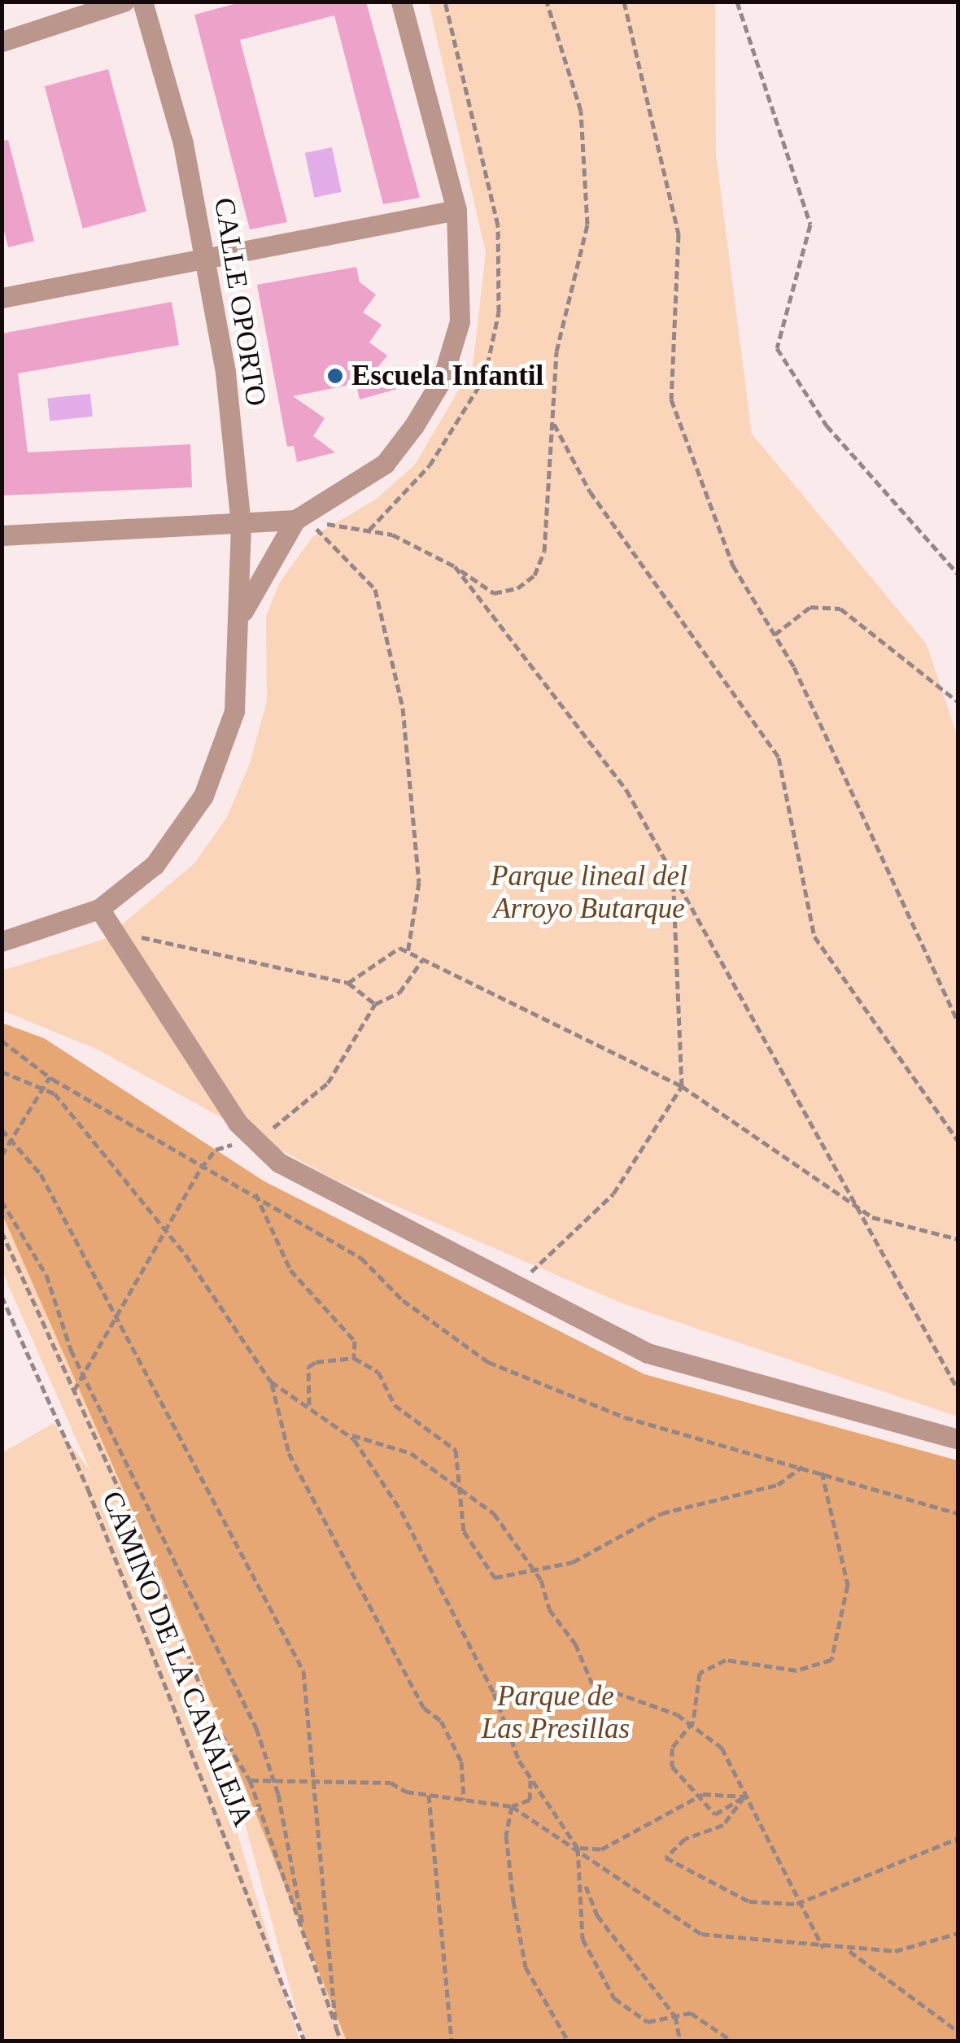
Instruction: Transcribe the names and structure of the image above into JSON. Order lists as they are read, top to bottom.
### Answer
{
  "streets": {
    "street": ["CALLE OPORTO"],
    "path": ["CAMINO DE LA CANALEJA"]
  },
  "parks": ["Parque lineal del Arroyo Butarque", "Parque de Las Presillas"],
  "places": ["Escuela Infantil"]
}
